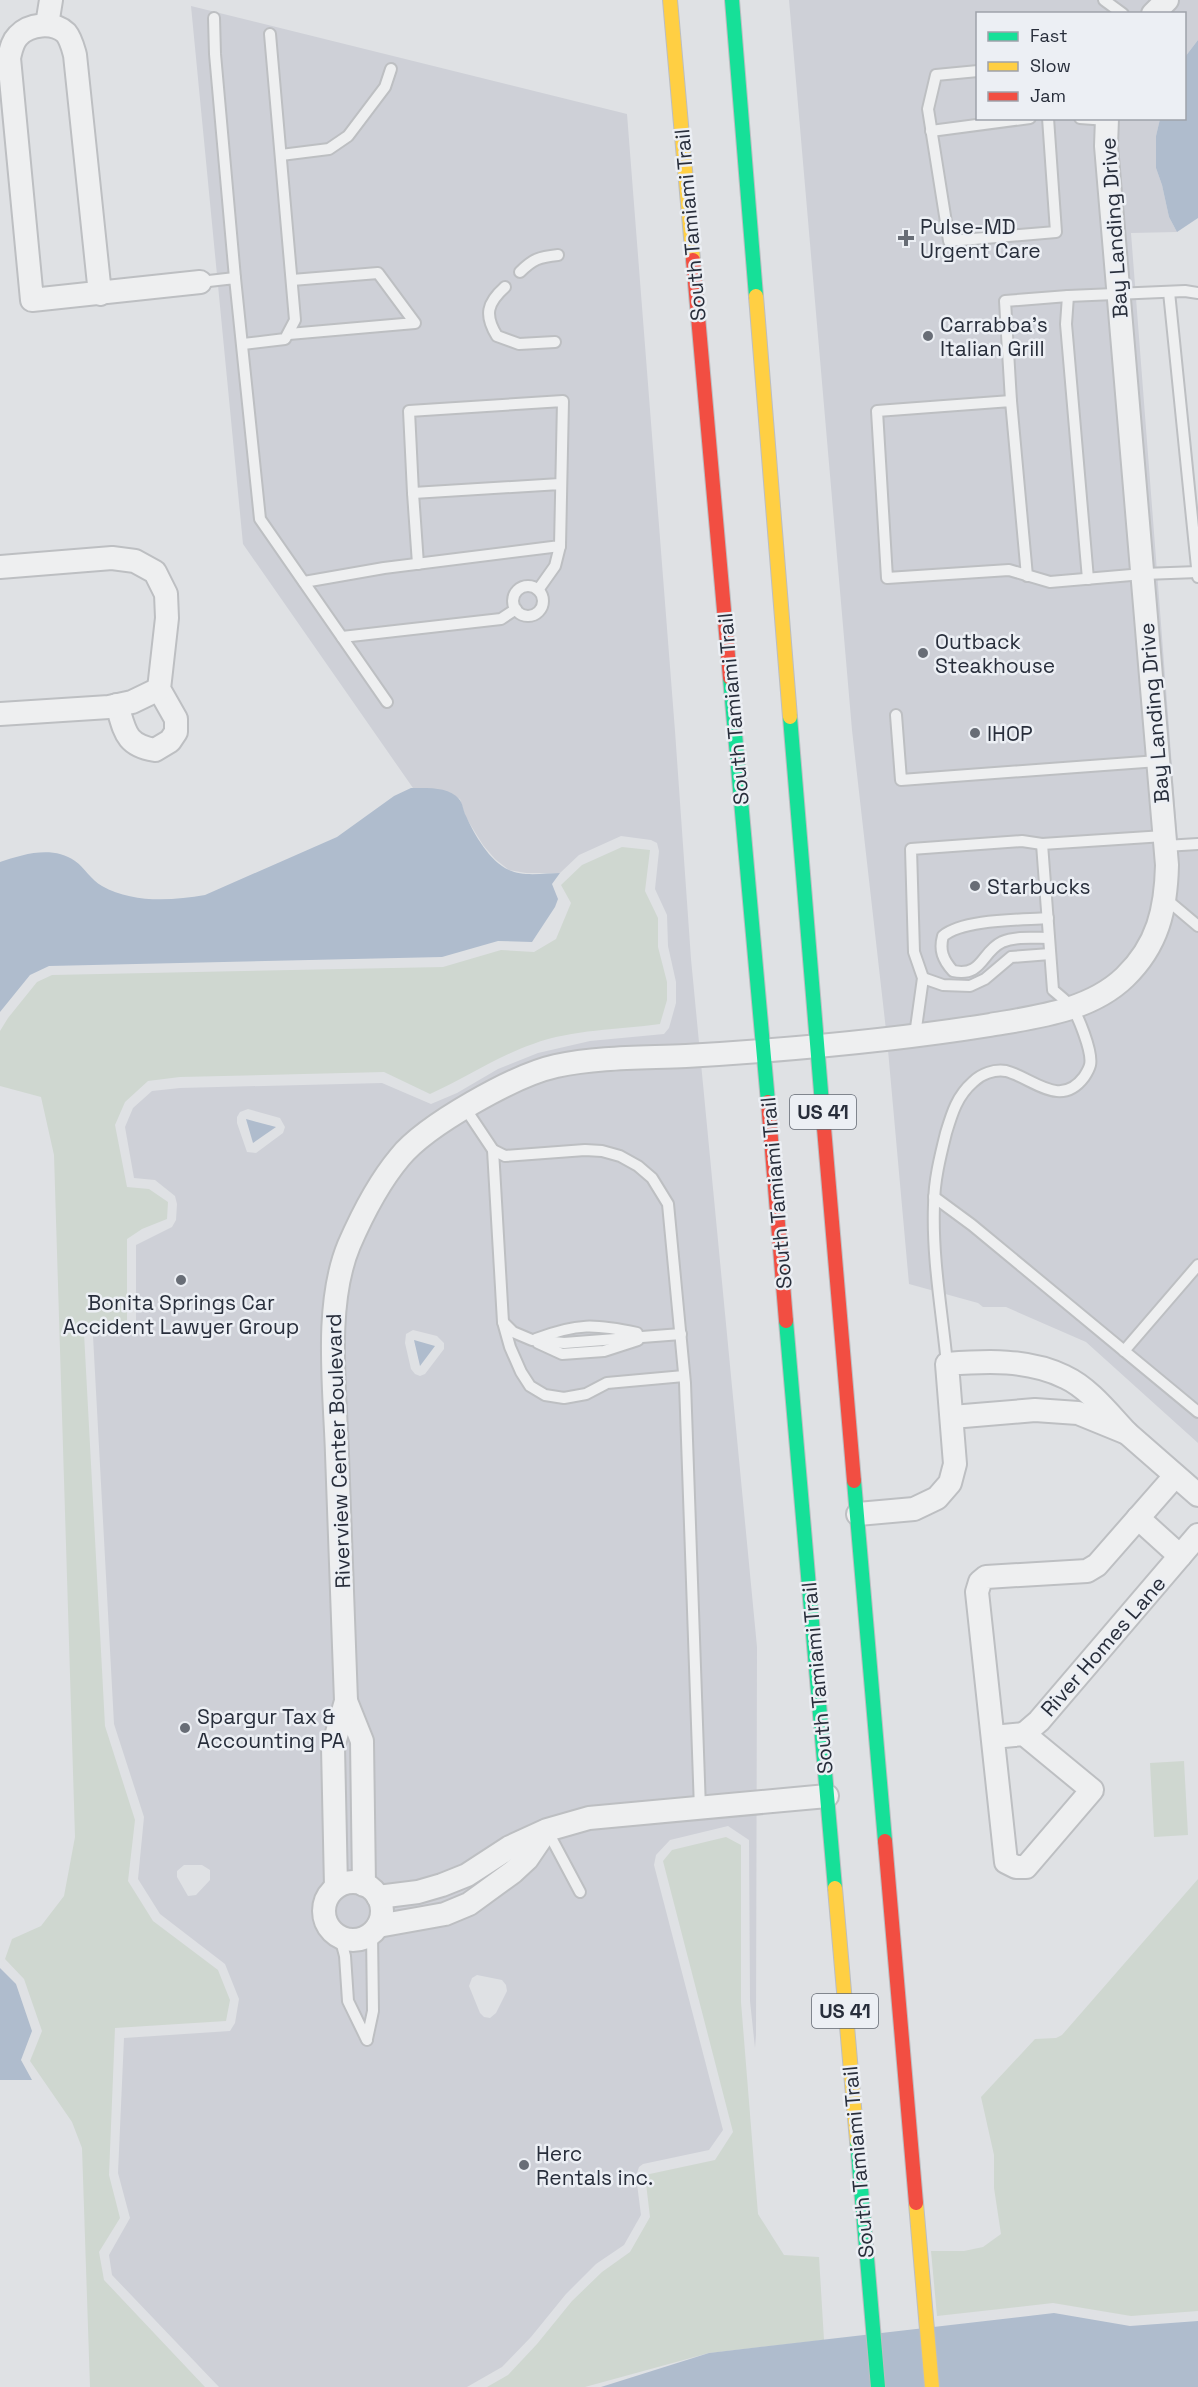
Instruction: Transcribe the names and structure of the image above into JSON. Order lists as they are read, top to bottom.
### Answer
{
  "streets": {
    "main road": ["South Tamiami Trail", "US 41"],
    "street": ["Bay Landing Drive", "Riverview Center Boulevard", "River Homes Lane"]
  },
  "crossings": [
    ["South Tamiami Trail", "Riverview Center Boulevard"],
    ["Bay Landing Drive", "US 41"],
    ["Bay Landing Drive", "Riverview Center Boulevard"],
    ["US 41", "Riverview Center Boulevard"]
  ],
  "places": {
    "health": ["Pulse-MD Urgent Care"],
    "other": [
      "Carrabba's Italian Grill",
      "Outback Steakhouse",
      "IHOP",
      "Starbucks",
      "Bonita Springs Car Accident Lawyer Group",
      "Spargur Tax & Accounting PA",
      "Herc Rentals inc."
    ]
  },
  "legend": ["Fast", "Slow", "Jam"]
}
